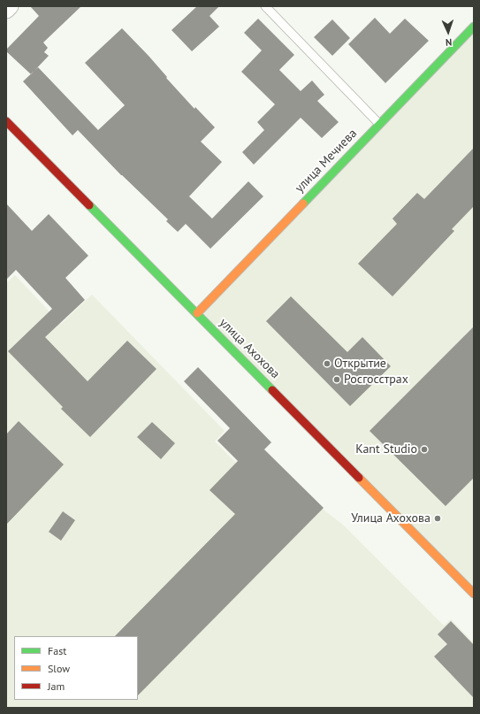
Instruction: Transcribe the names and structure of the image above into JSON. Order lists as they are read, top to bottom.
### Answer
{
  "streets": {
    "main road": ["улица Мечиева", "улица Ахохова"]
  },
  "crossings": [
    ["улица Мечиева", "улица Ахохова"]
  ],
  "places": [
    "Открытие",
    "Росгосстрах",
    "Kant Studio",
    "Улица Ахохова"
  ],
  "legend": ["Fast", "Slow", "Jam"],
  "north": "bottom"
}
